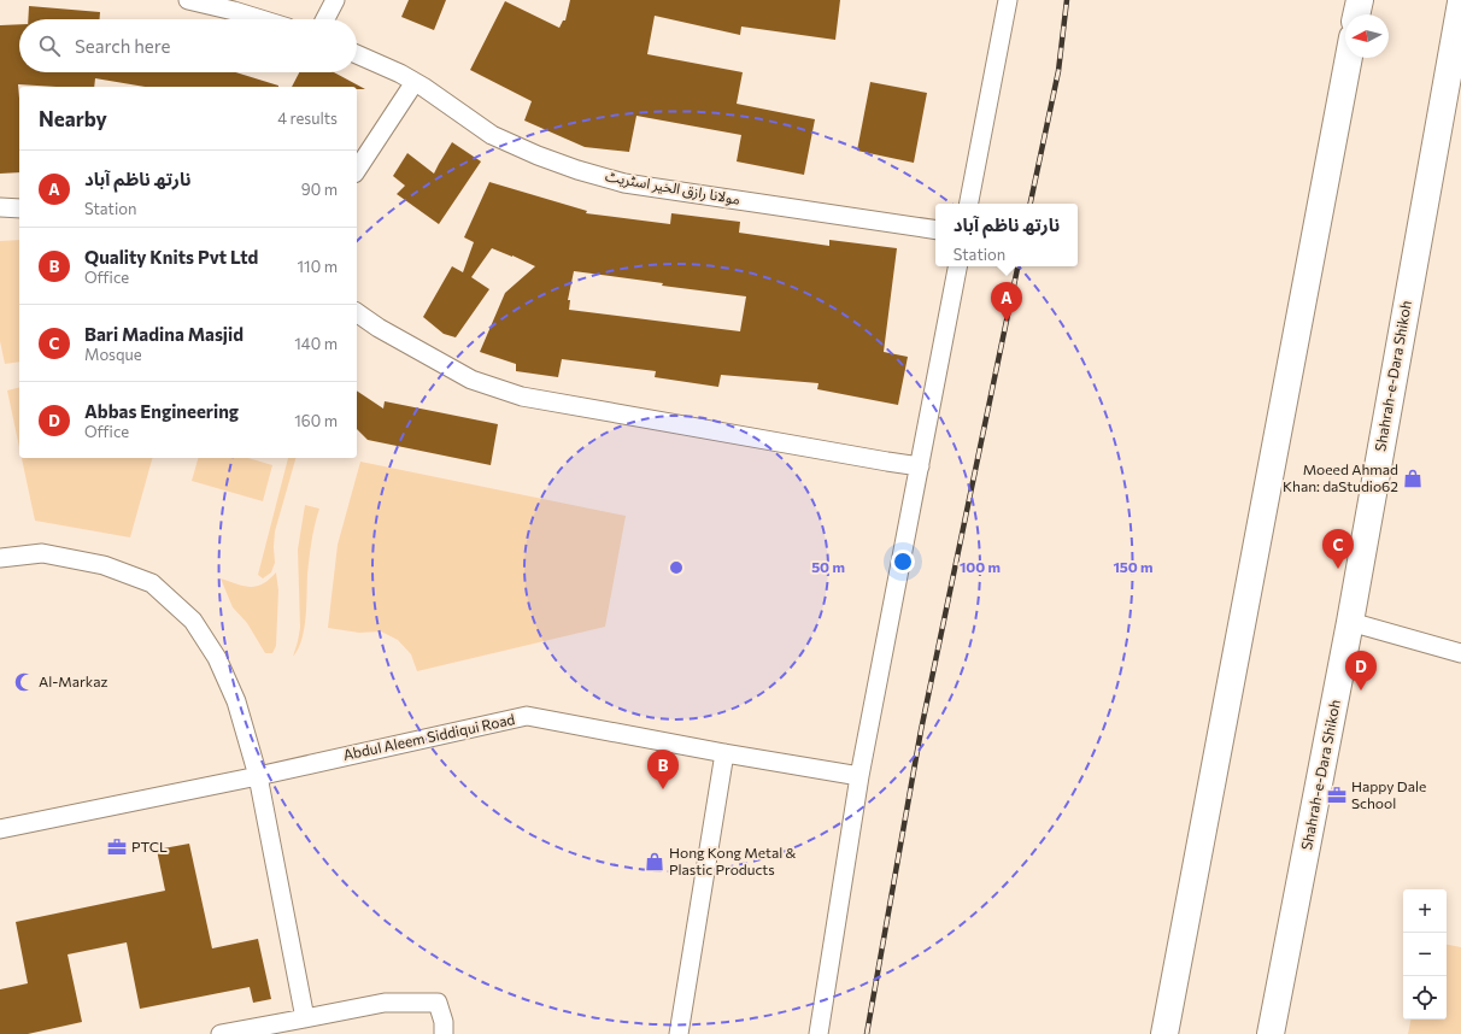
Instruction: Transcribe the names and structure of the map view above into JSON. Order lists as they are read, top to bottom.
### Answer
{
  "streets": {
    "main road": ["Shahrah-e-Dara Shikoh"],
    "street": ["مولانا رازق الخیر اسٹریٹ", "Abdul Aleem Siddiqui Road"]
  },
  "places": {
    "shop": ["Moeed Ahmad Khan: daStudio62", "Hong Kong Metal & Plastic Products"],
    "mosque": ["Al-Markaz"],
    "office": ["Happy Dale School", "PTCL"]
  },
  "north": "left",
  "page": {
    "search": "Search here",
    "heading": ["Nearby", "4 results"],
    "list": [
      {
        "mark": "A",
        "name": "نارتھ ناظم آباد",
        "note": "Station",
        "value": "90 m"
      },
      {
        "mark": "B",
        "name": "Quality Knits Pvt Ltd",
        "note": "Office",
        "value": "110 m"
      },
      {
        "mark": "C",
        "name": "Bari Madina Masjid",
        "note": "Mosque",
        "value": "140 m"
      },
      {
        "mark": "D",
        "name": "Abbas Engineering",
        "note": "Office",
        "value": "160 m"
      }
    ],
    "popup": ["نارتھ ناظم آباد", "Station"],
    "pins": [
      "A",
      "C",
      "D",
      "B"
    ],
    "map_buttons": ["+", "−"]
  },
  "rings": ["50 m", "100 m", "150 m"]
}
